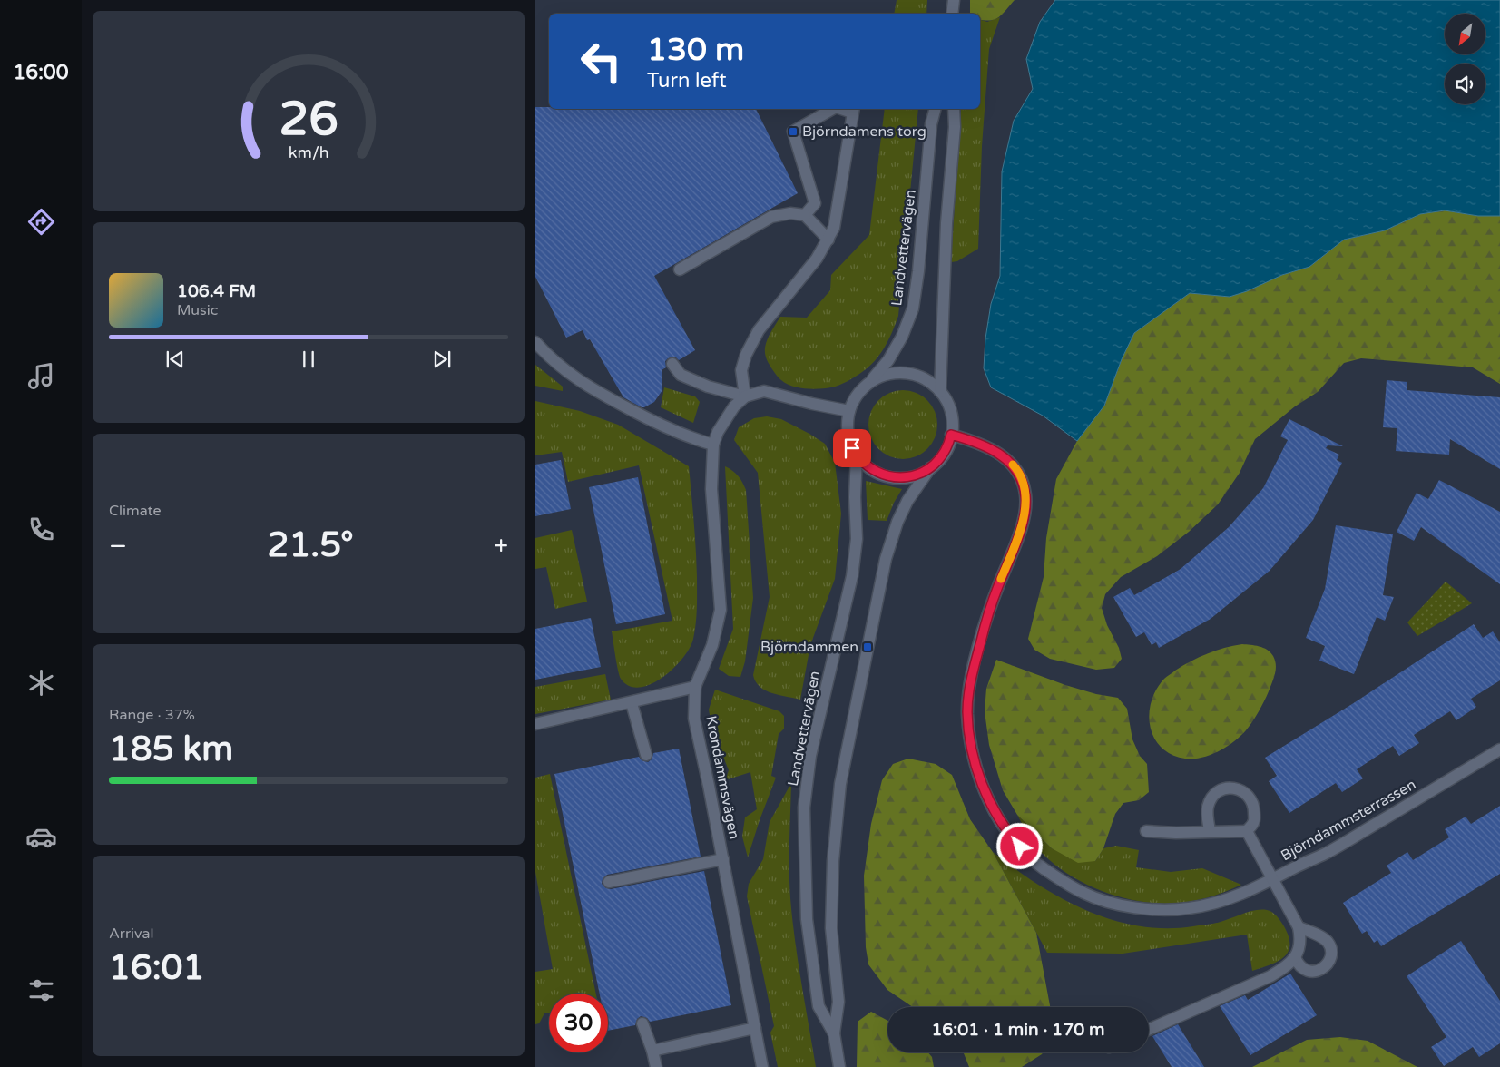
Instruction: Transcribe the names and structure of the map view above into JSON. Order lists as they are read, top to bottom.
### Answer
{
  "streets": {
    "street": ["Landvettervägen", "Krondammsvägen", "Björndammsterrassen"]
  },
  "crossings": [
    ["Landvettervägen", "Björndammsterrassen"]
  ],
  "places": {
    "transit": ["Björndamens torg", "Björndammen"]
  },
  "north": "bottom left",
  "page": {
    "tabs": "16:00",
    "turn": ["130 m", "Turn left"],
    "song": ["106.4 FM", "Music"],
    "tile": [
      "Climate",
      ["Range · 37%", "185 km"],
      ["Arrival", "16:01"]
    ],
    "heat": ["−", "21.5°", "+"],
    "limit": "30",
    "trip": "16:01 · 1 min · 170 m",
    "gauge": ["26", "km/h"]
  }
}
